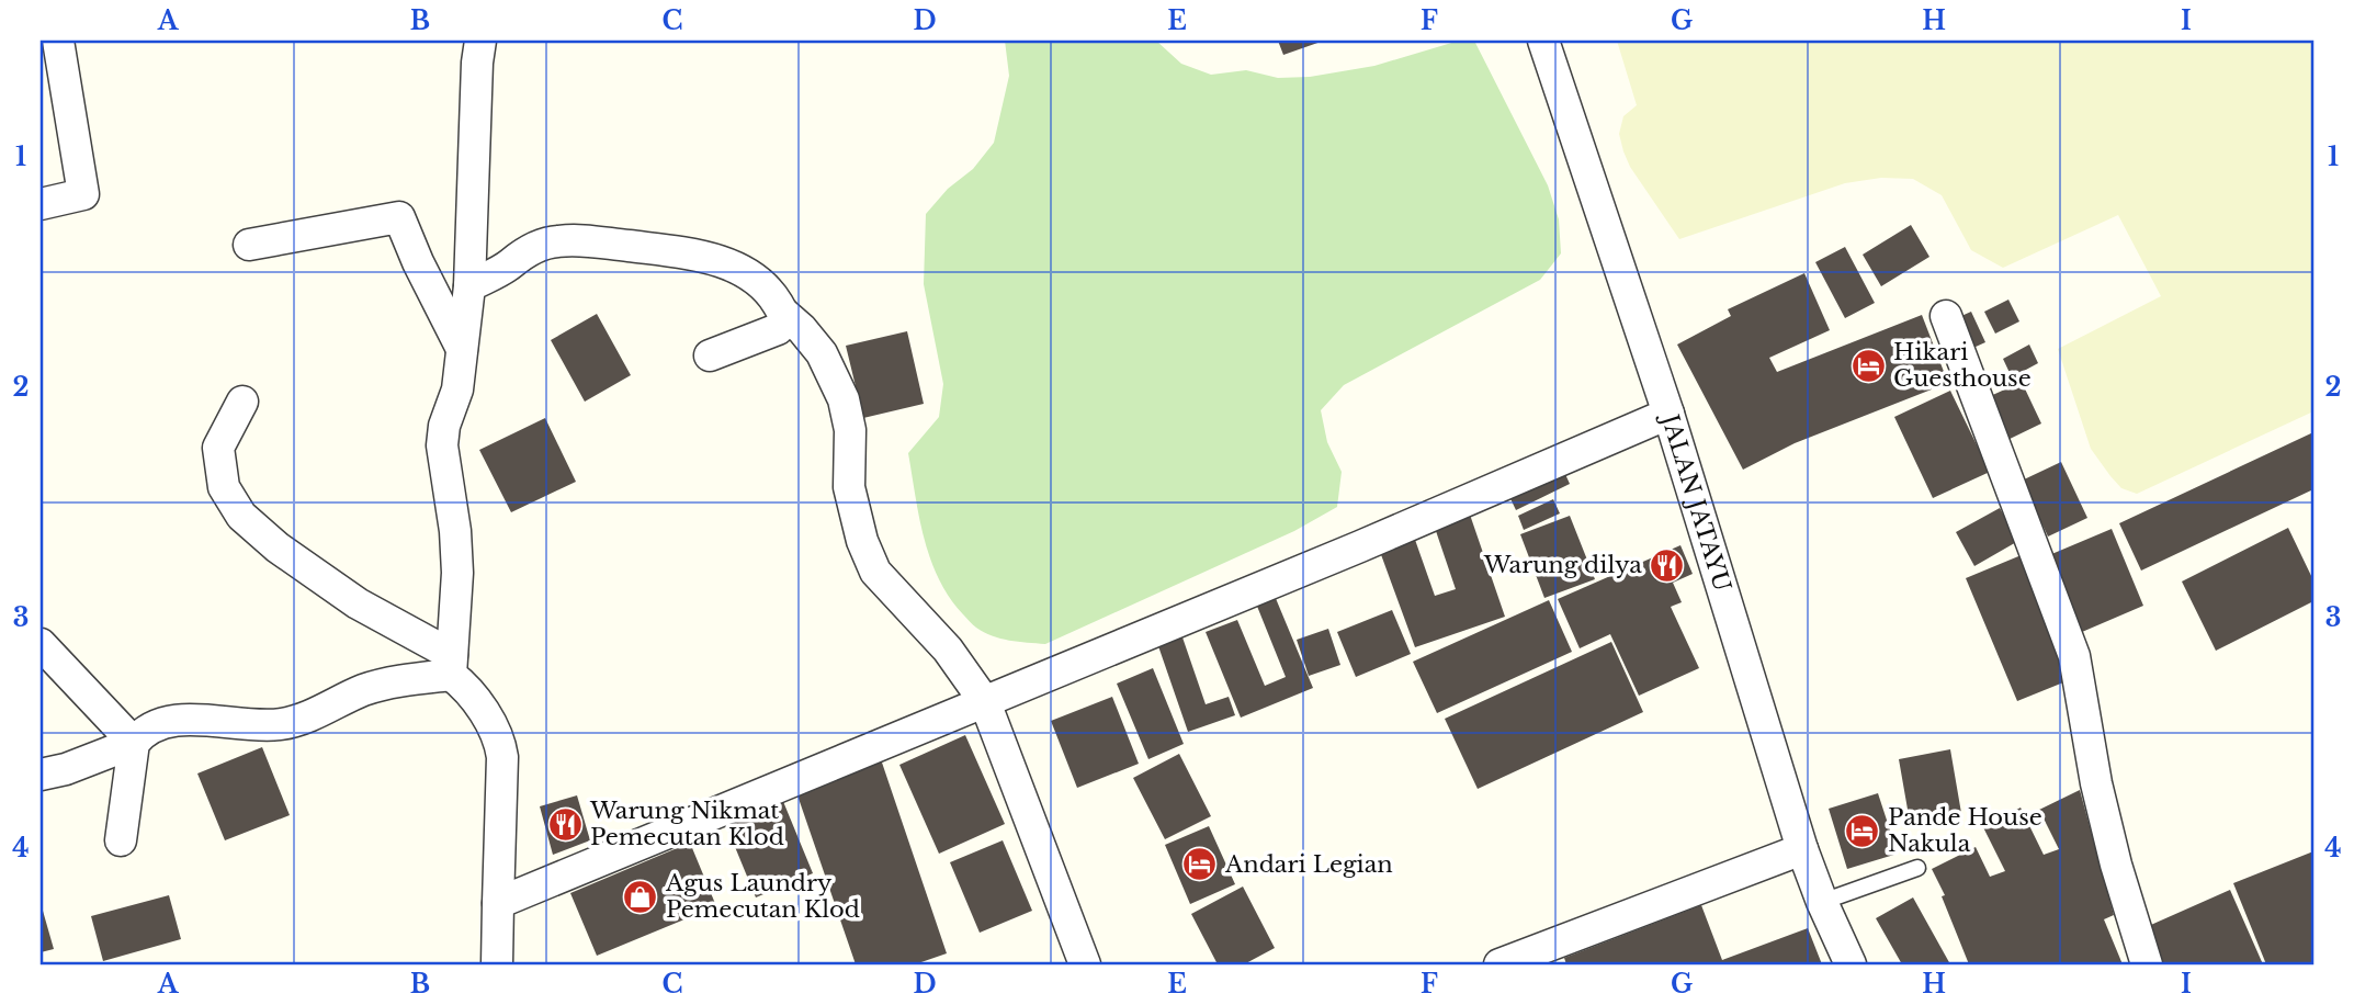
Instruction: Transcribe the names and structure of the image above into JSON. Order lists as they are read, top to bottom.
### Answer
{
  "streets": {
    "street": ["JALAN JATAYU"]
  },
  "places": {
    "hotel": ["Hikari Guesthouse", "Pande House Nakula", "Andari Legian"],
    "restaurant": ["Warung dilya", "Warung Nikmat Pemecutan Klod"],
    "shop": ["Agus Laundry Pemecutan Klod"]
  },
  "grid": {
    "columns": [
      "A",
      "B",
      "C",
      "D",
      "E",
      "F",
      "G",
      "H",
      "I"
    ],
    "rows": [
      "1",
      "2",
      "3",
      "4"
    ]
  }
}
